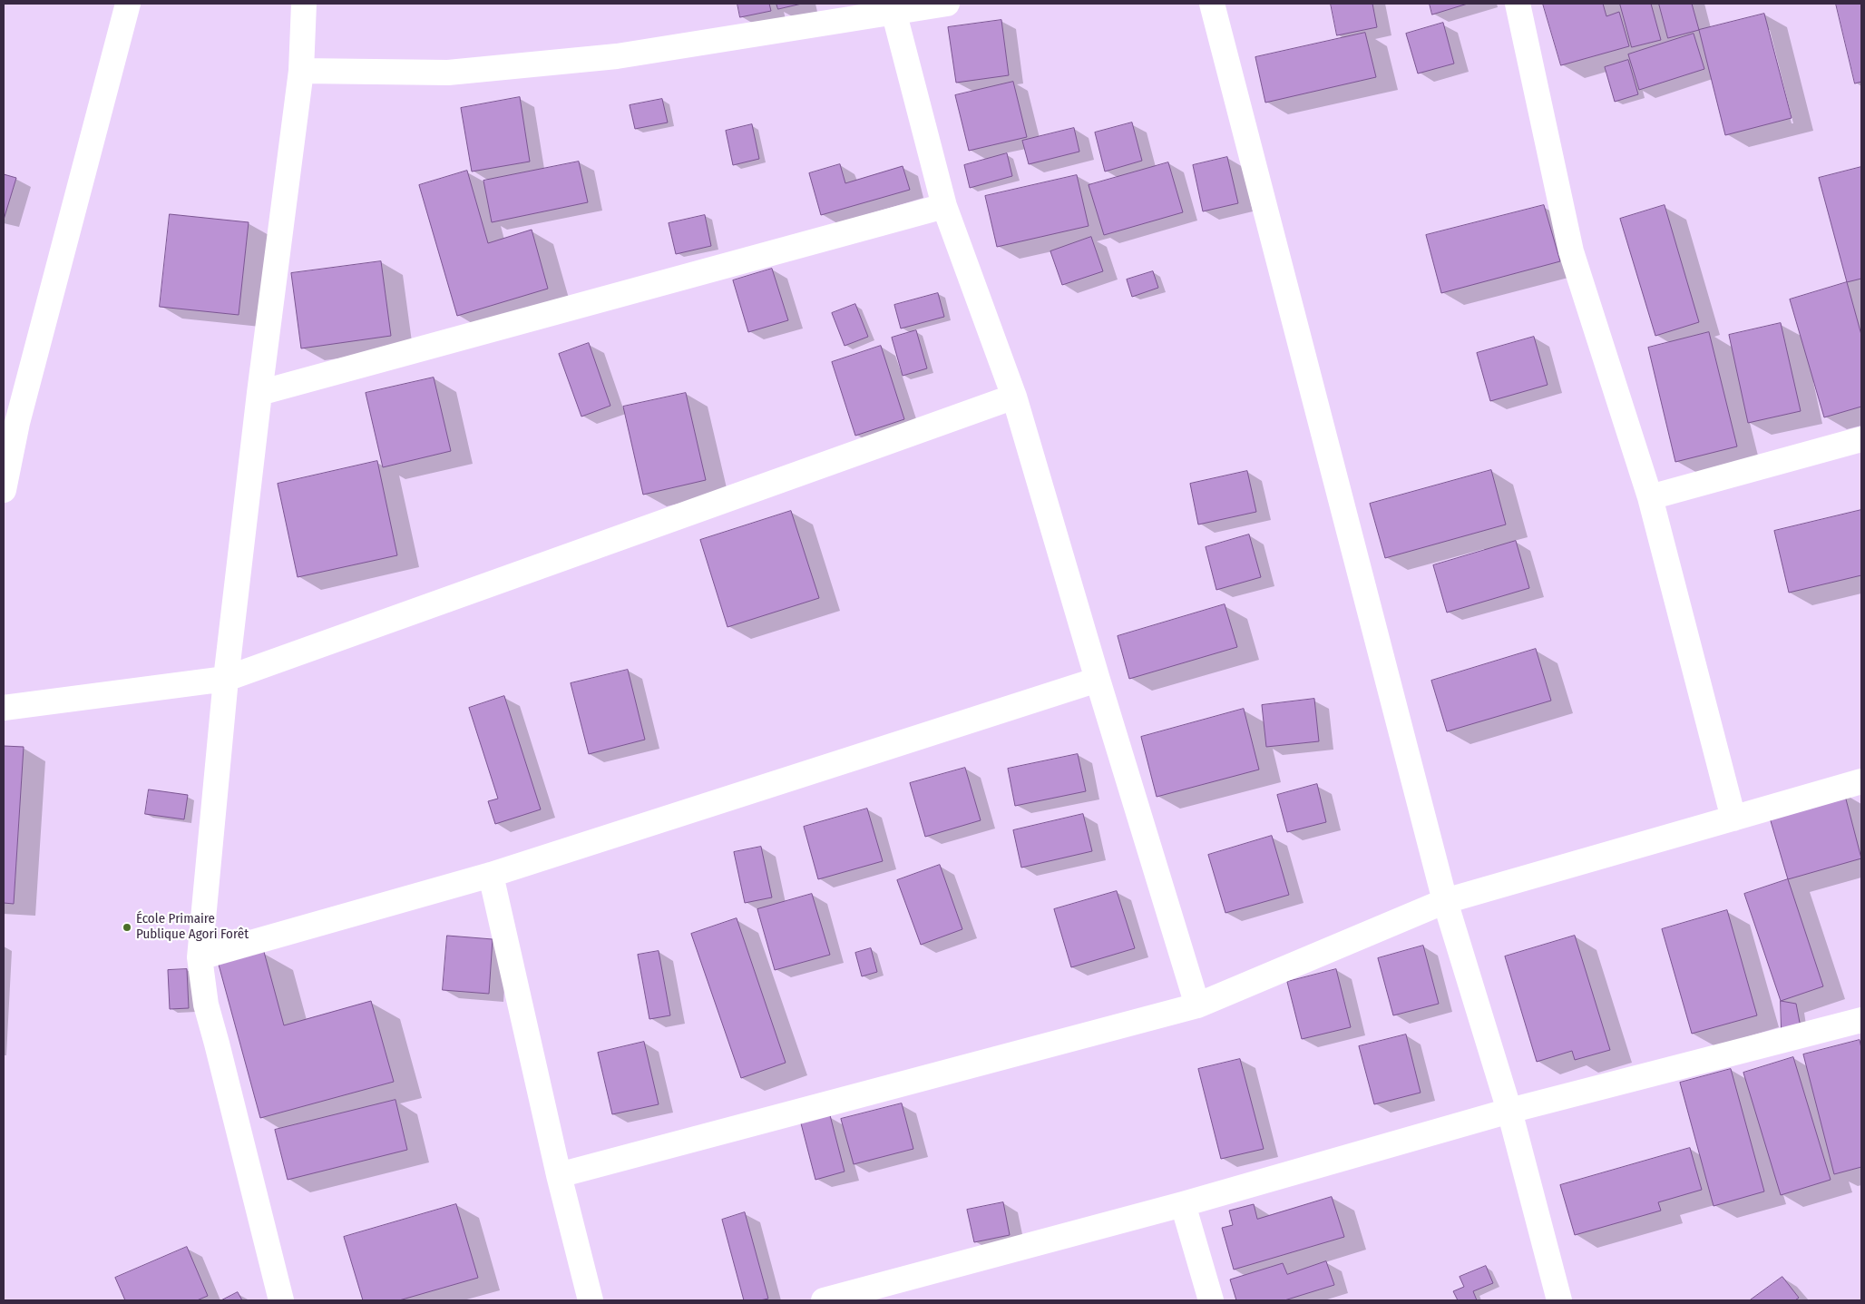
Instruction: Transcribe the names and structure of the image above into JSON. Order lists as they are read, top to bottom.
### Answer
{
  "places": ["École Primaire Publique Agori Forêt"]
}
